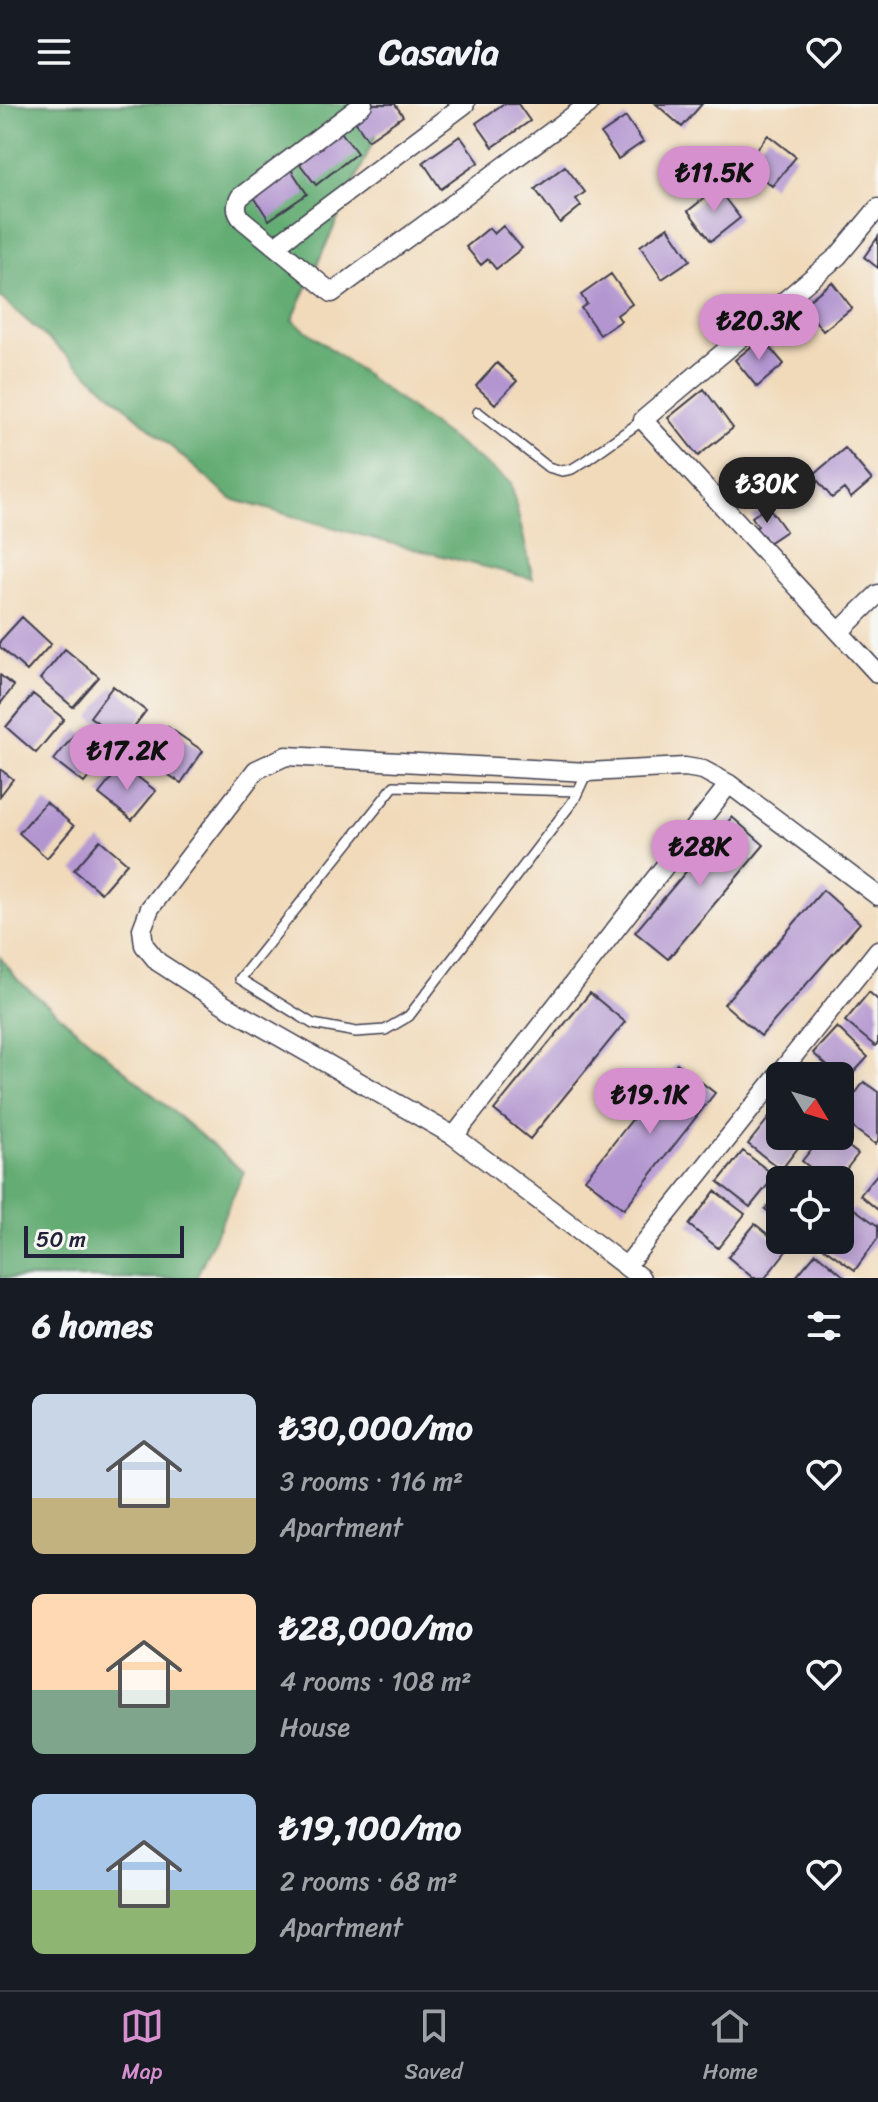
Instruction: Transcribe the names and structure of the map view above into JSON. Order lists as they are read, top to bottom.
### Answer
{
  "scale_bar": "50 m",
  "north": "bottom right",
  "page": {
    "header": "Casavia",
    "price": [
      "₺11.5K",
      "₺20.3K",
      "₺30K",
      "₺17.2K",
      "₺28K",
      "₺19.1K"
    ],
    "scale": "50 m",
    "heading": "6 homes",
    "list": [
      {
        "name": "₺30,000/mo",
        "note": "3 rooms · 116 m² · Apartment"
      },
      {
        "name": "₺28,000/mo",
        "note": "4 rooms · 108 m² · House"
      },
      {
        "name": "₺19,100/mo",
        "note": "2 rooms · 68 m² · Apartment"
      }
    ],
    "tabs": ["Map", "Saved", "Home"]
  }
}
